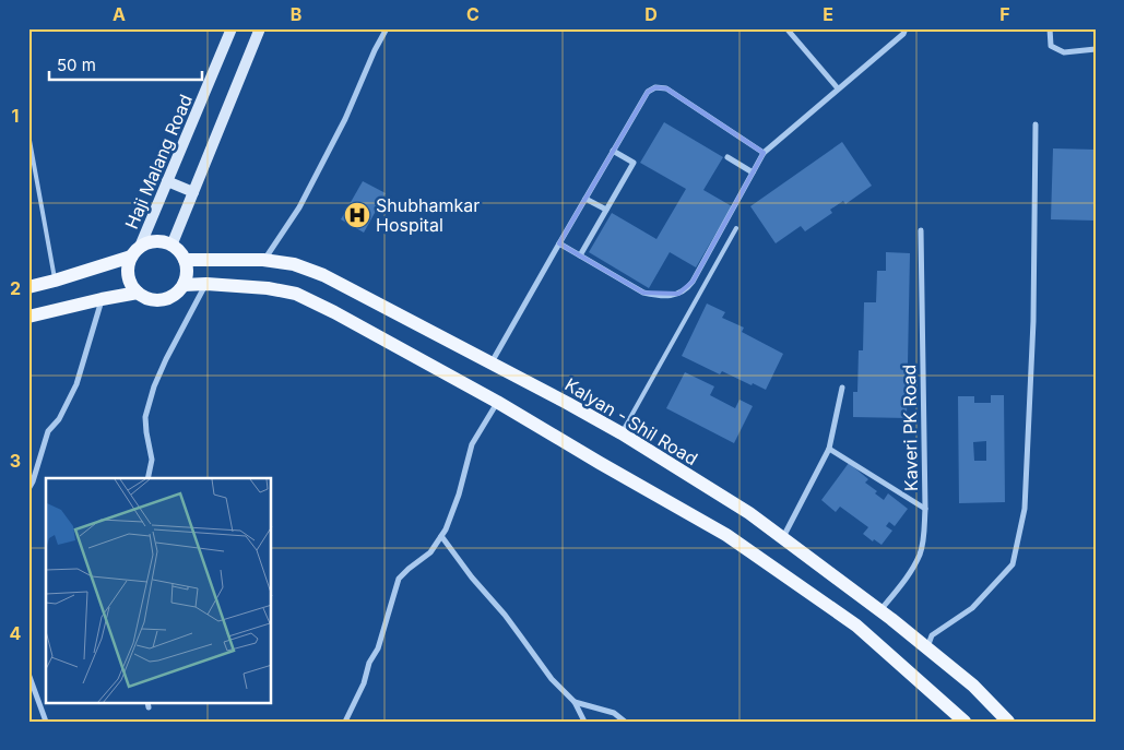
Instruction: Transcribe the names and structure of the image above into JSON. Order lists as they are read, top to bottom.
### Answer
{
  "streets": {
    "main road": ["Haji Malang Road", "Kalyan - Shil Road"],
    "street": ["Kaveri PK Road"]
  },
  "crossings": [
    ["Haji Malang Road", "Kalyan - Shil Road"],
    ["Kalyan - Shil Road", "Kaveri PK Road"]
  ],
  "places": {
    "hospital": ["Shubhamkar Hospital"]
  },
  "scale_bar": "50 m",
  "grid": {
    "columns": [
      "A",
      "B",
      "C",
      "D",
      "E",
      "F"
    ],
    "rows": [
      "1",
      "2",
      "3",
      "4"
    ]
  }
}
